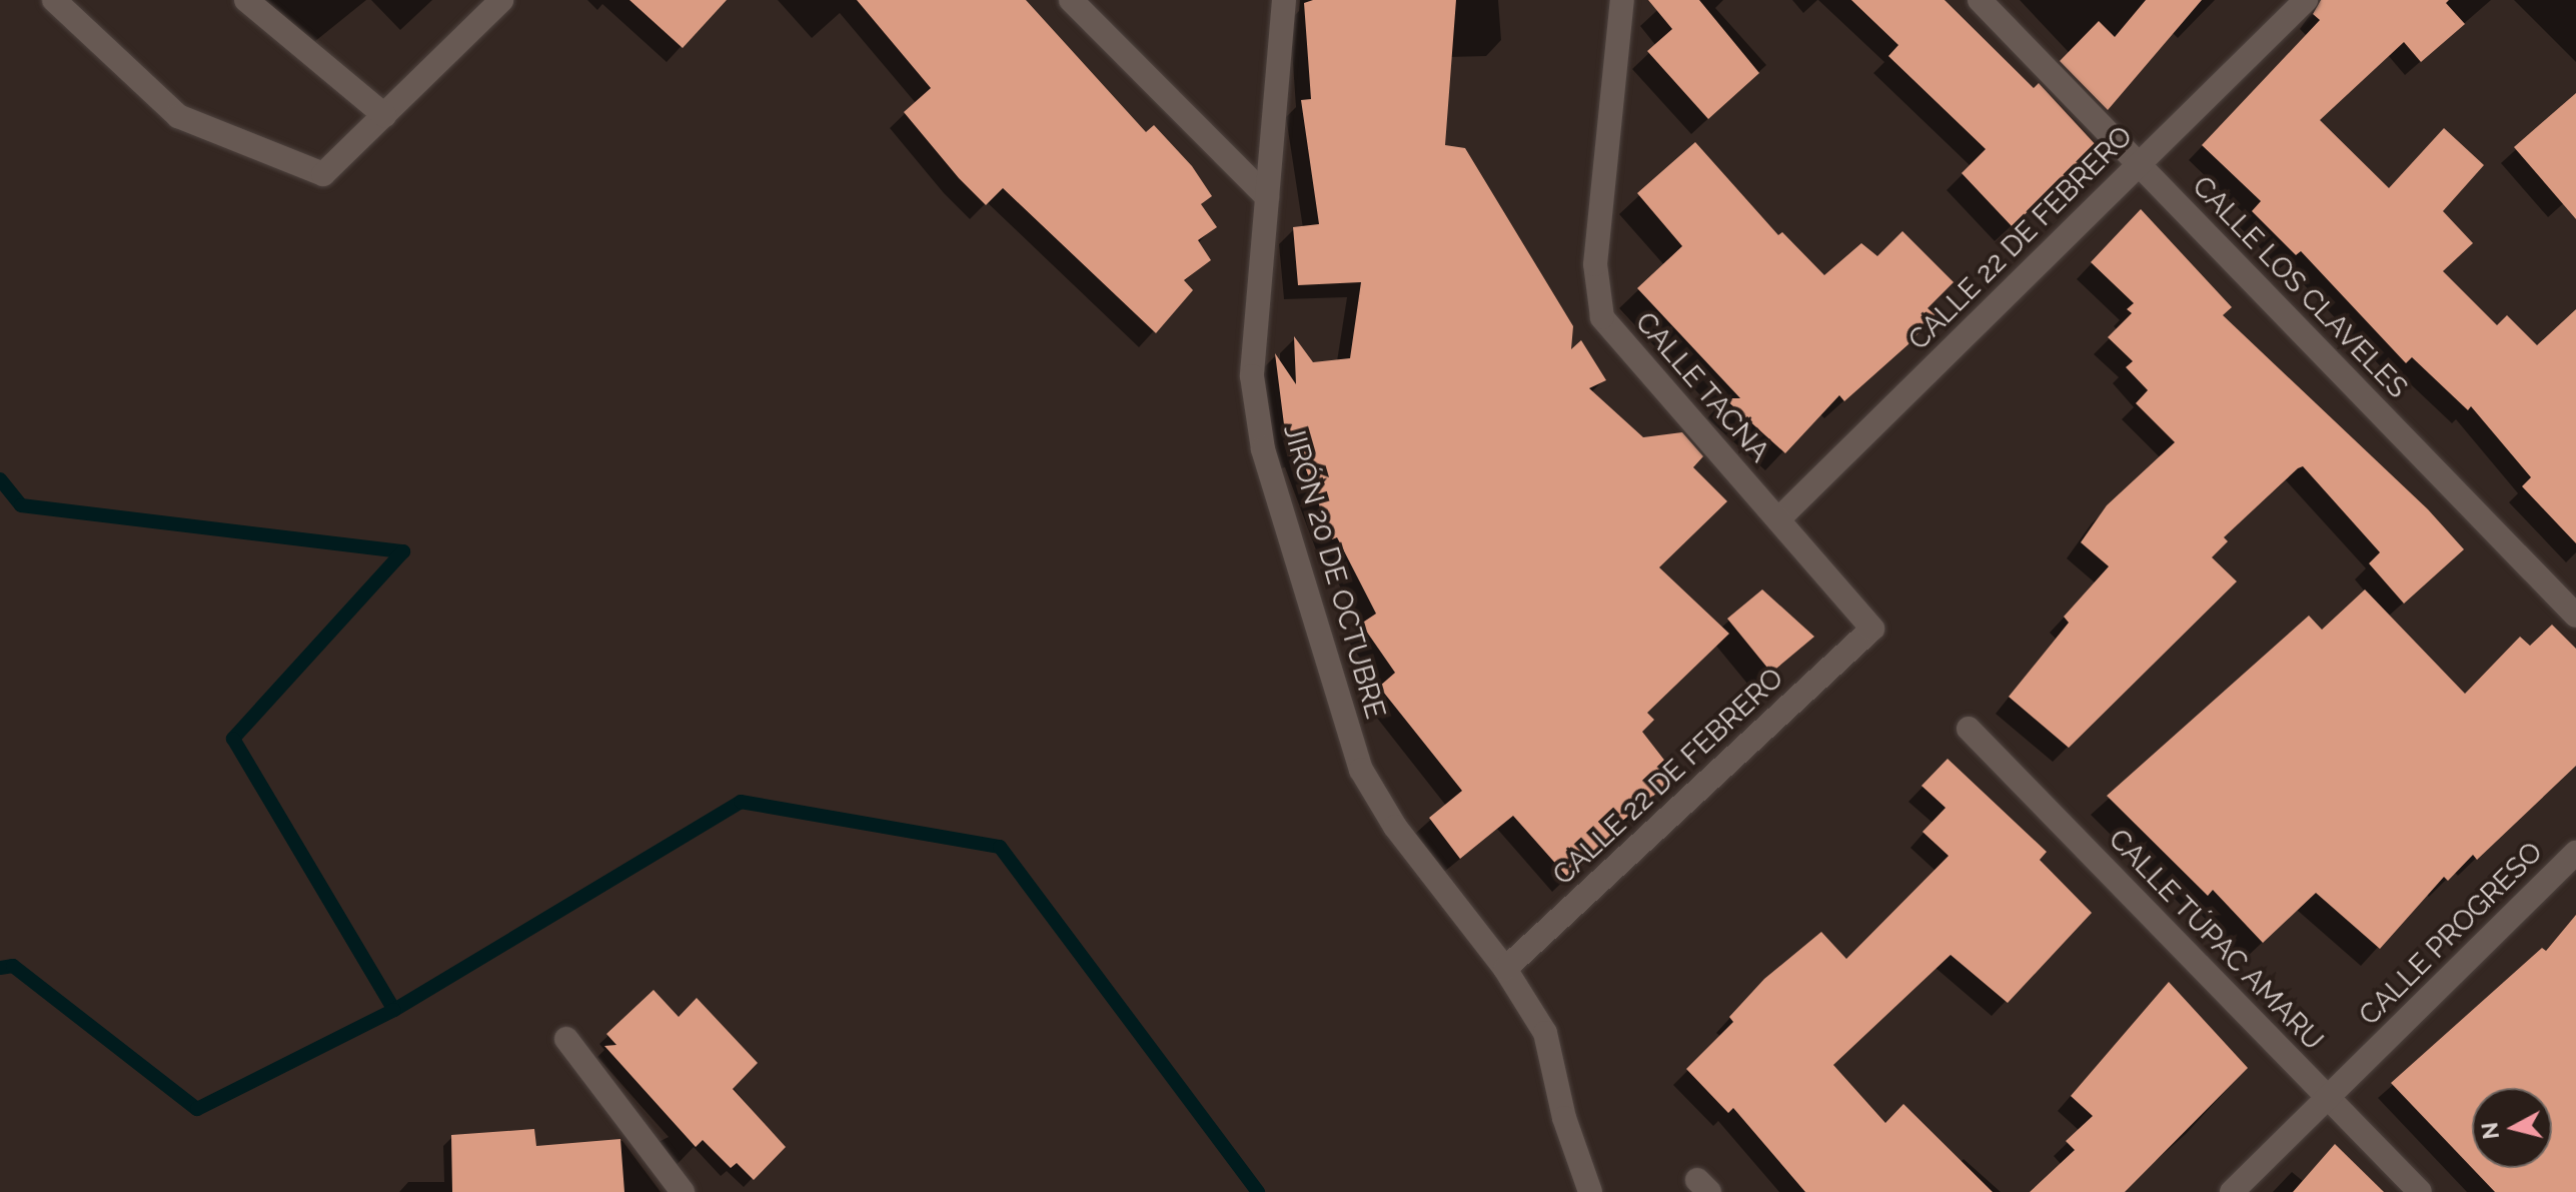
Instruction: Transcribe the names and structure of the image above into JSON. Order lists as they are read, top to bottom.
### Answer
{
  "streets": {
    "street": [
      "CALLE 22 DE FEBRERO",
      "CALLE LOS CLAVELES",
      "CALLE TACNA",
      "JIRÓN 20 DE OCTUBRE",
      "CALLE PROGRESO",
      "CALLE TÚPAC AMARU"
    ]
  },
  "crossings": [
    ["CALLE 22 DE FEBRERO", "CALLE LOS CLAVELES"],
    ["CALLE 22 DE FEBRERO", "CALLE TACNA"],
    ["CALLE 22 DE FEBRERO", "JIRÓN 20 DE OCTUBRE"],
    ["CALLE PROGRESO", "CALLE TÚPAC AMARU"]
  ],
  "north": "left"
}
